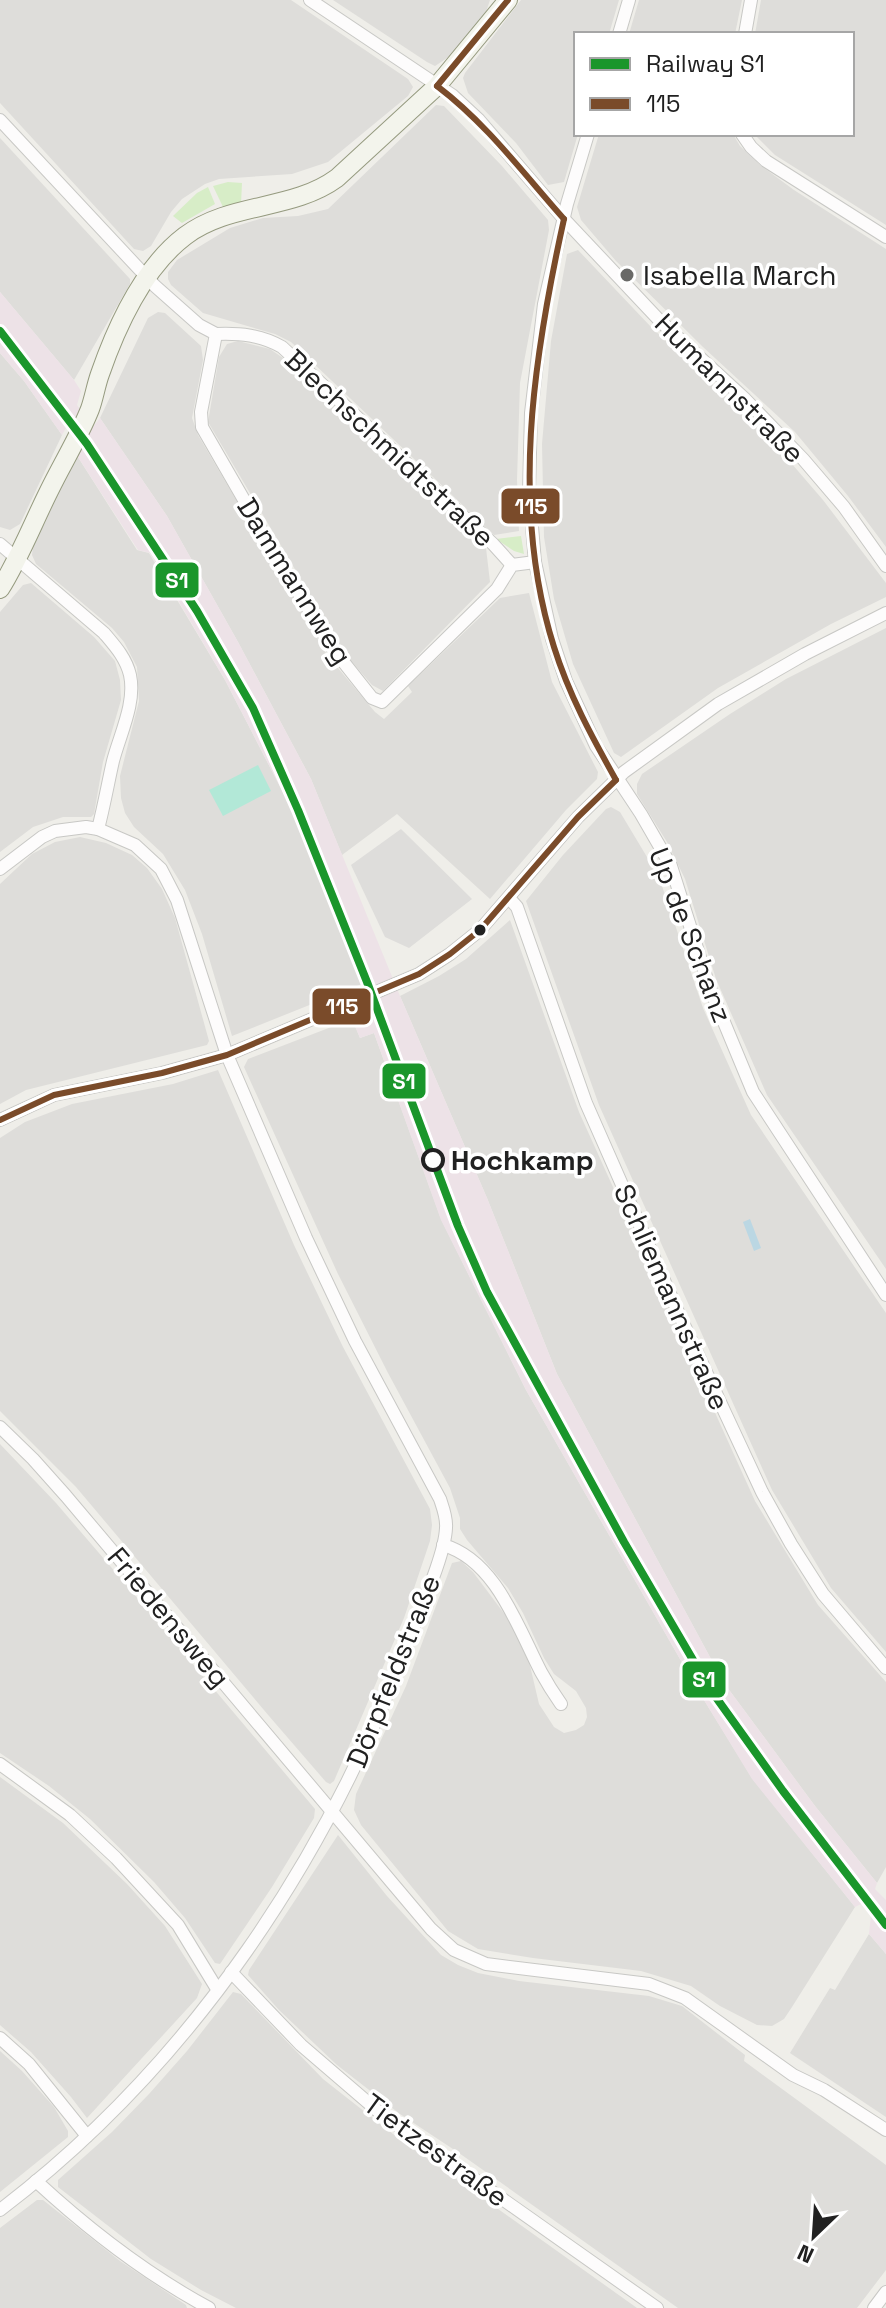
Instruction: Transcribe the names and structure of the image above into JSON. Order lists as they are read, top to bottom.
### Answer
{
  "streets": {
    "street": [
      "Humannstraße",
      "Blechschmidtstraße",
      "Dammannweg",
      "Up de Schanz",
      "Schliemannstraße",
      "Friedensweg",
      "Dörpfeldstraße",
      "Tietzestraße"
    ]
  },
  "crossings": [
    ["Humannstraße", "Up de Schanz"],
    ["Blechschmidtstraße", "Dammannweg"],
    ["Friedensweg", "Dörpfeldstraße"],
    ["Dörpfeldstraße", "Tietzestraße"]
  ],
  "places": ["Isabella March", "Hochkamp"],
  "lines": ["transit line 115", "rail line S1"],
  "legend": ["Railway S1", "115"],
  "north": "bottom left"
}
